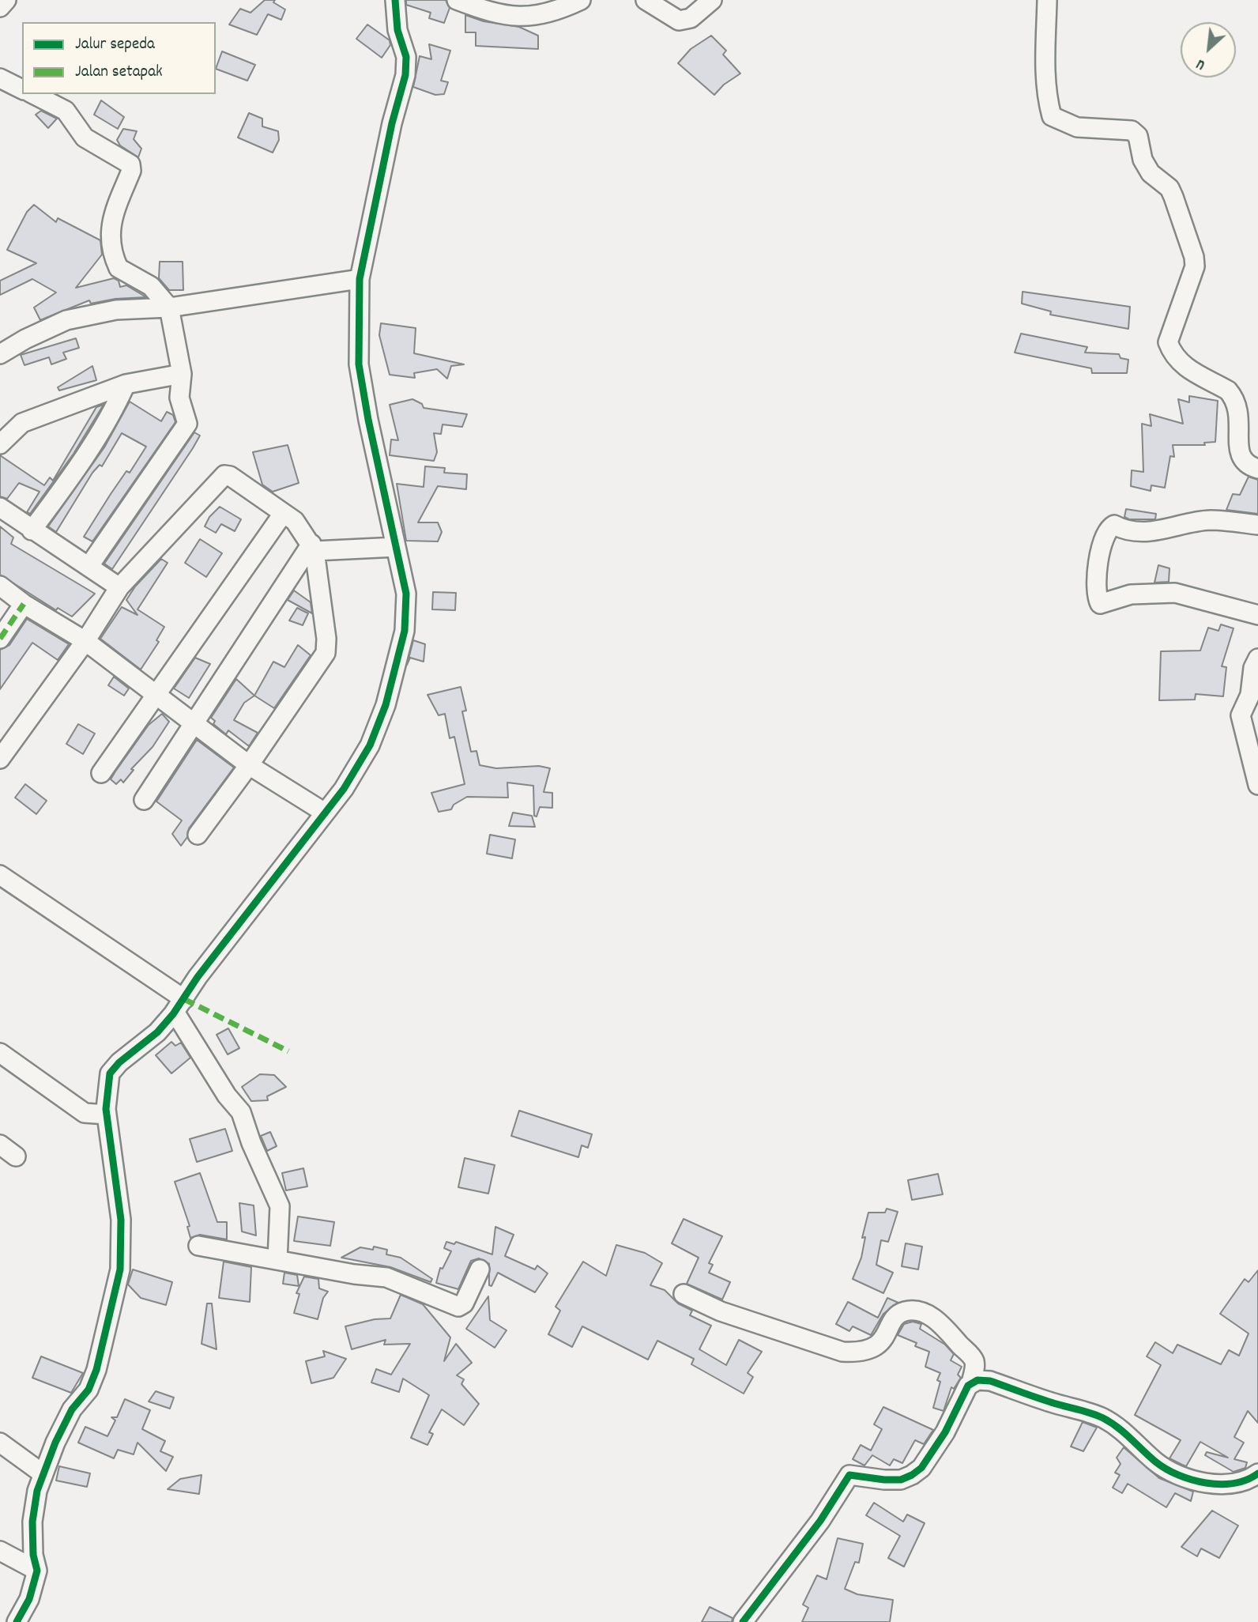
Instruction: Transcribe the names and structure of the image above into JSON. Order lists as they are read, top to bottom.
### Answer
{
  "legend": ["Jalur sepeda", "Jalan setapak"],
  "north": "bottom left"
}
